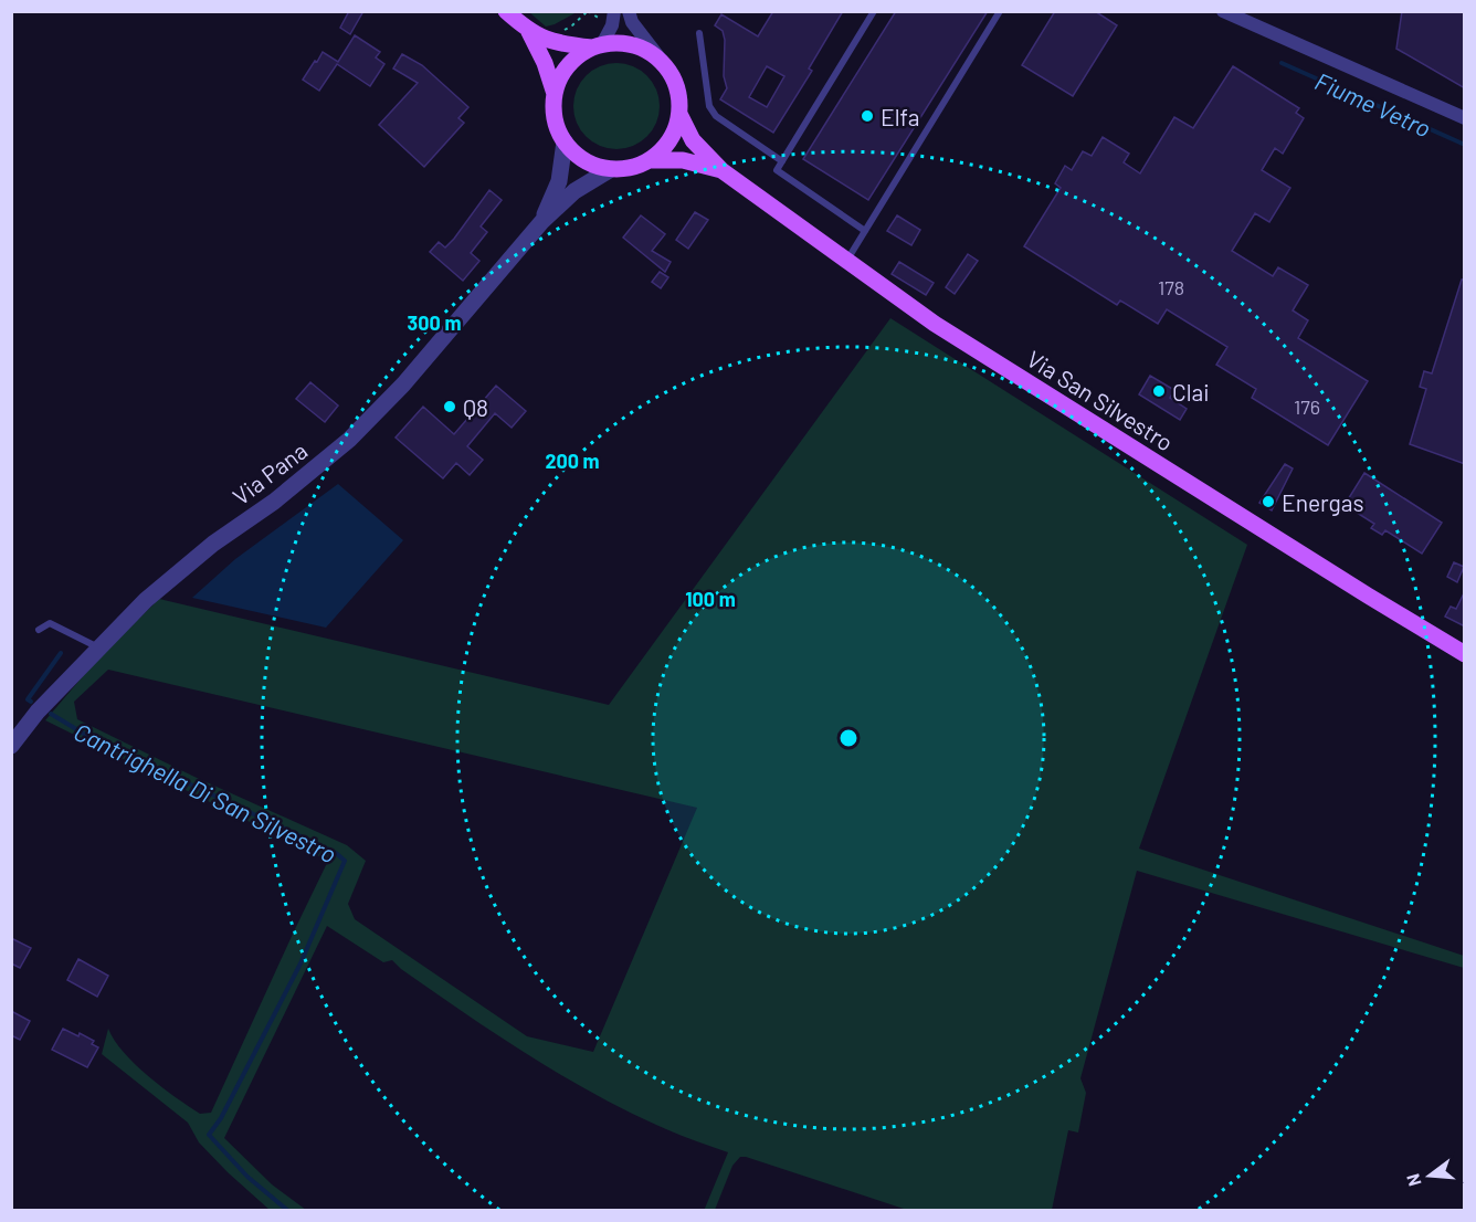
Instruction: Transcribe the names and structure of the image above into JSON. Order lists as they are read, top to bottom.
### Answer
{
  "streets": {
    "main road": ["Via San Silvestro"],
    "street": ["Via Pana"]
  },
  "crossings": [
    ["Via San Silvestro", "Via Pana"]
  ],
  "water": ["Fiume Vetro", "Cantrighella Di San Silvestro"],
  "places": [
    "Elfa",
    "Clai",
    "Q8",
    "Energas"
  ],
  "house_numbers": ["178", "176"],
  "north": "left",
  "rings": ["300 m", "200 m", "100 m"]
}
